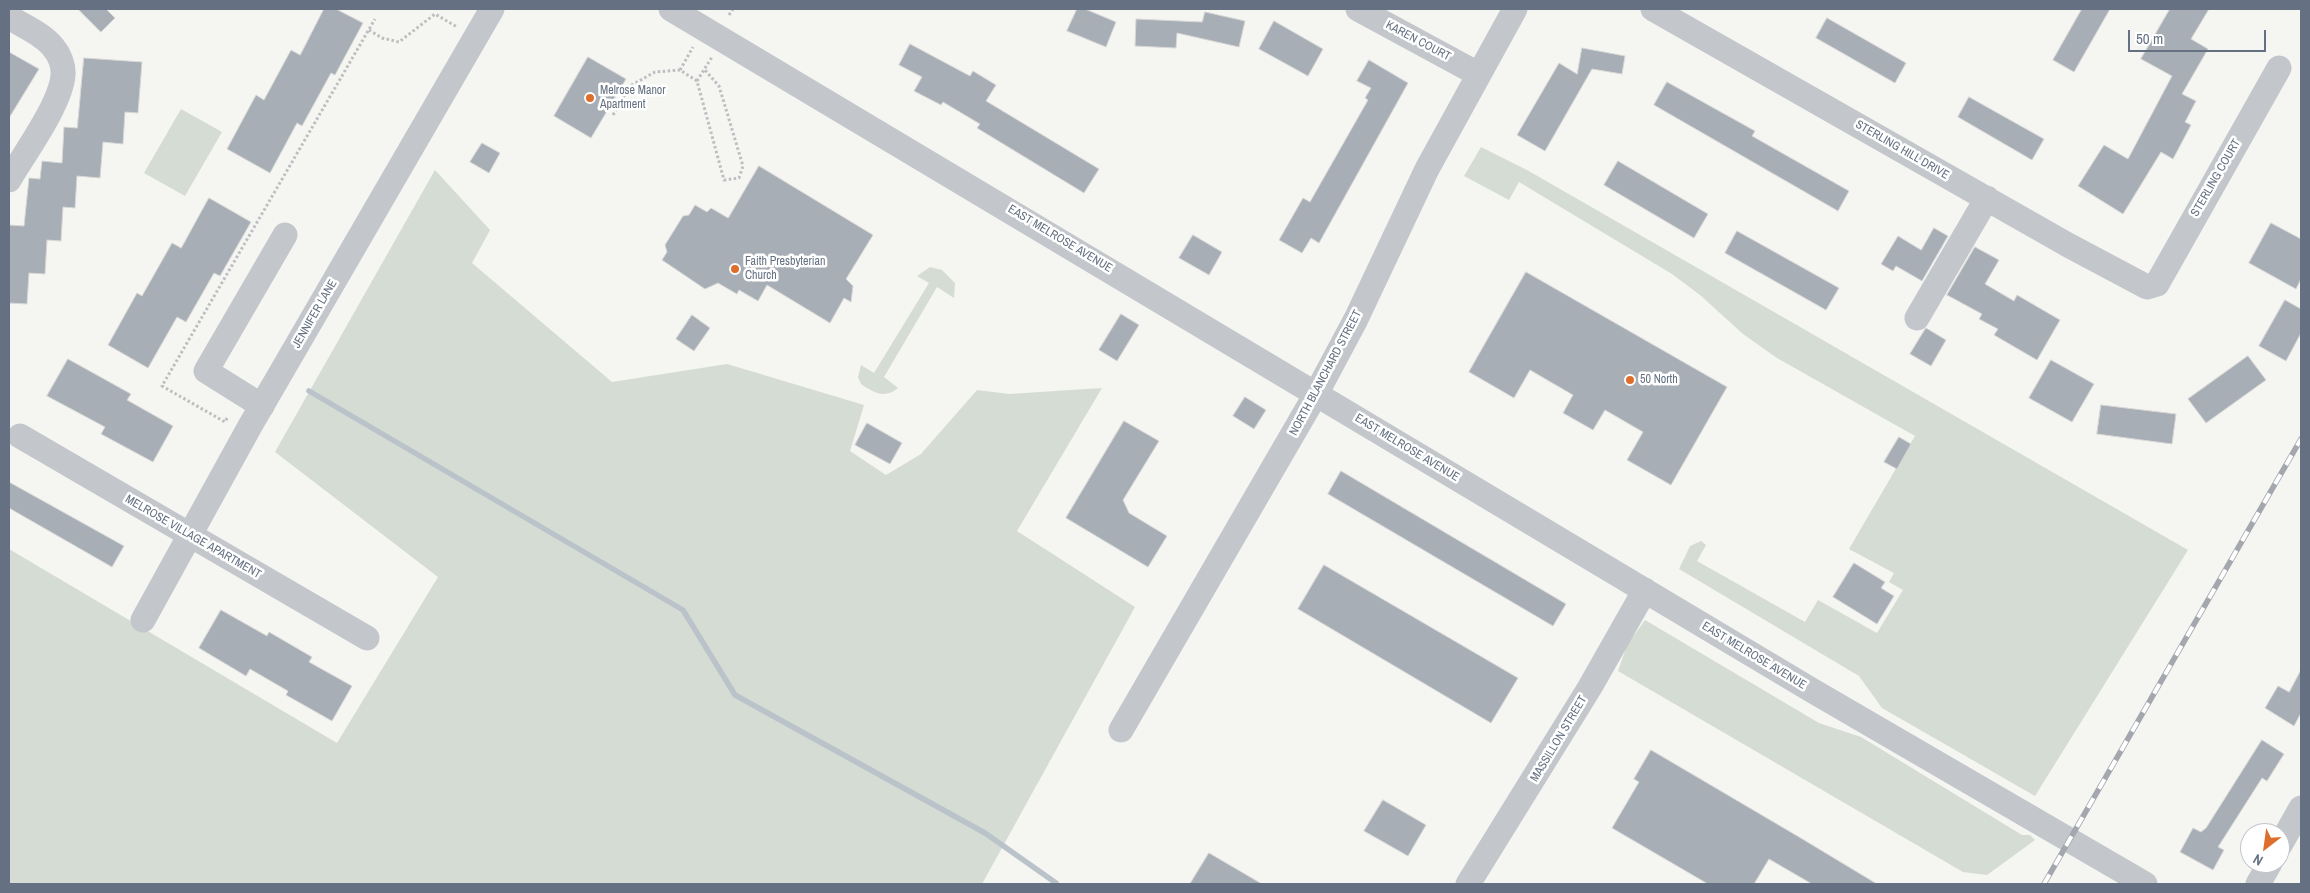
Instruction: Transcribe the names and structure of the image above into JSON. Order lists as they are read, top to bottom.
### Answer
{
  "streets": {
    "street": [
      "KAREN COURT",
      "STERLING HILL DRIVE",
      "STERLING COURT",
      "EAST MELROSE AVENUE",
      "JENNIFER LANE",
      "NORTH BLANCHARD STREET",
      "MELROSE VILLAGE APARTMENT",
      "MASSILLON STREET"
    ]
  },
  "crossings": [
    ["KAREN COURT", "NORTH BLANCHARD STREET"],
    ["STERLING HILL DRIVE", "STERLING COURT"],
    ["EAST MELROSE AVENUE", "NORTH BLANCHARD STREET"],
    ["EAST MELROSE AVENUE", "MASSILLON STREET"],
    ["JENNIFER LANE", "MELROSE VILLAGE APARTMENT"]
  ],
  "places": ["Melrose Manor Apartment", "Faith Presbyterian Church", "50 North"],
  "scale_bar": "50 m",
  "north": "bottom left"
}
